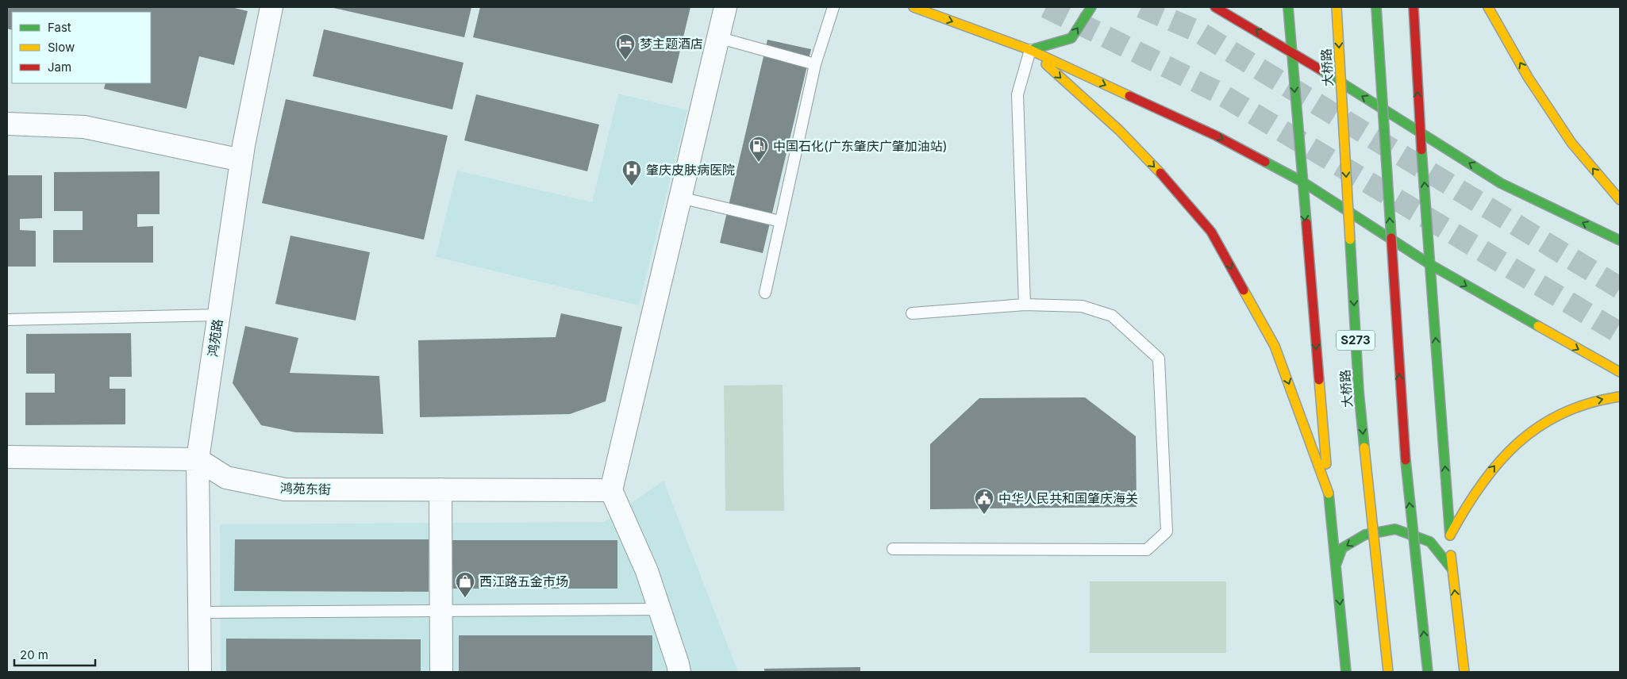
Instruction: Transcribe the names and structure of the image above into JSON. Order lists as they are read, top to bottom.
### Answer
{
  "streets": {
    "main road": ["大桥路", "S273"],
    "street": ["鸿苑路", "鸿苑东街"]
  },
  "crossings": [
    ["鸿苑路", "鸿苑东街"]
  ],
  "places": {
    "hotel": ["梦主题酒店"],
    "fuel station": ["中国石化(广东肇庆广肇加油站)"],
    "hospital": ["肇庆皮肤病医院"],
    "public building": ["中华人民共和国肇庆海关"],
    "shop": ["西江路五金市场"]
  },
  "legend": ["Fast", "Slow", "Jam"],
  "scale_bar": "20 m"
}
